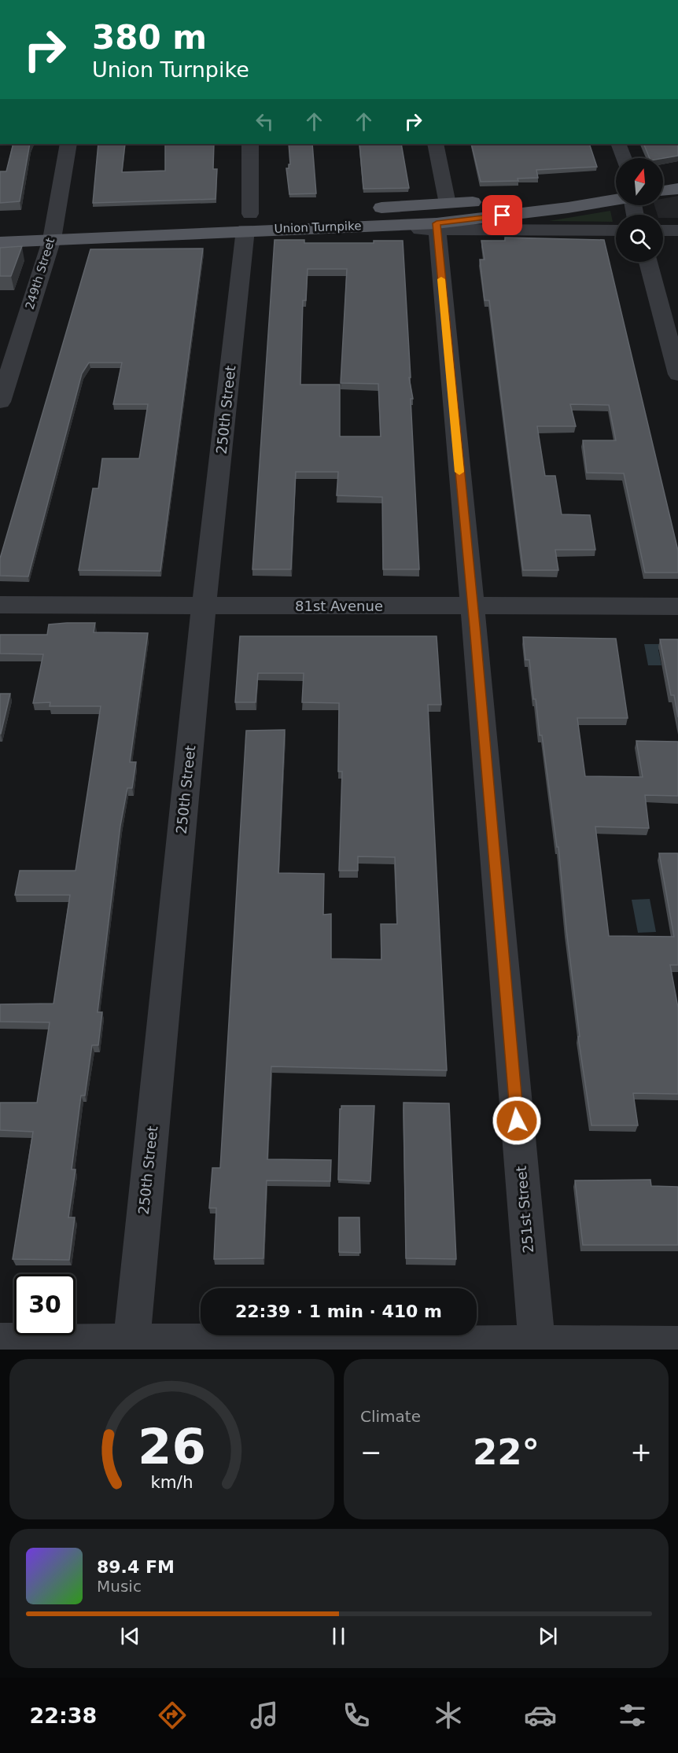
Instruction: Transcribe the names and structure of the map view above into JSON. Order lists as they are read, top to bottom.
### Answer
{
  "streets": {
    "main road": ["Union Turnpike"],
    "street": [
      "249th Street",
      "250th Street",
      "81st Avenue",
      "251st Street"
    ]
  },
  "crossings": [
    ["Union Turnpike", "249th Street"],
    ["Union Turnpike", "250th Street"],
    ["Union Turnpike", "251st Street"],
    ["250th Street", "81st Avenue"],
    ["81st Avenue", "251st Street"]
  ],
  "north": "top",
  "page": {
    "turn": ["380 m", "Union Turnpike"],
    "limit": "30",
    "trip": "22:39 · 1 min · 410 m",
    "tile": "Climate",
    "heat": ["−", "22°", "+"],
    "song": ["89.4 FM", "Music"],
    "tabs": "22:38",
    "gauge": ["26", "km/h"]
  }
}
